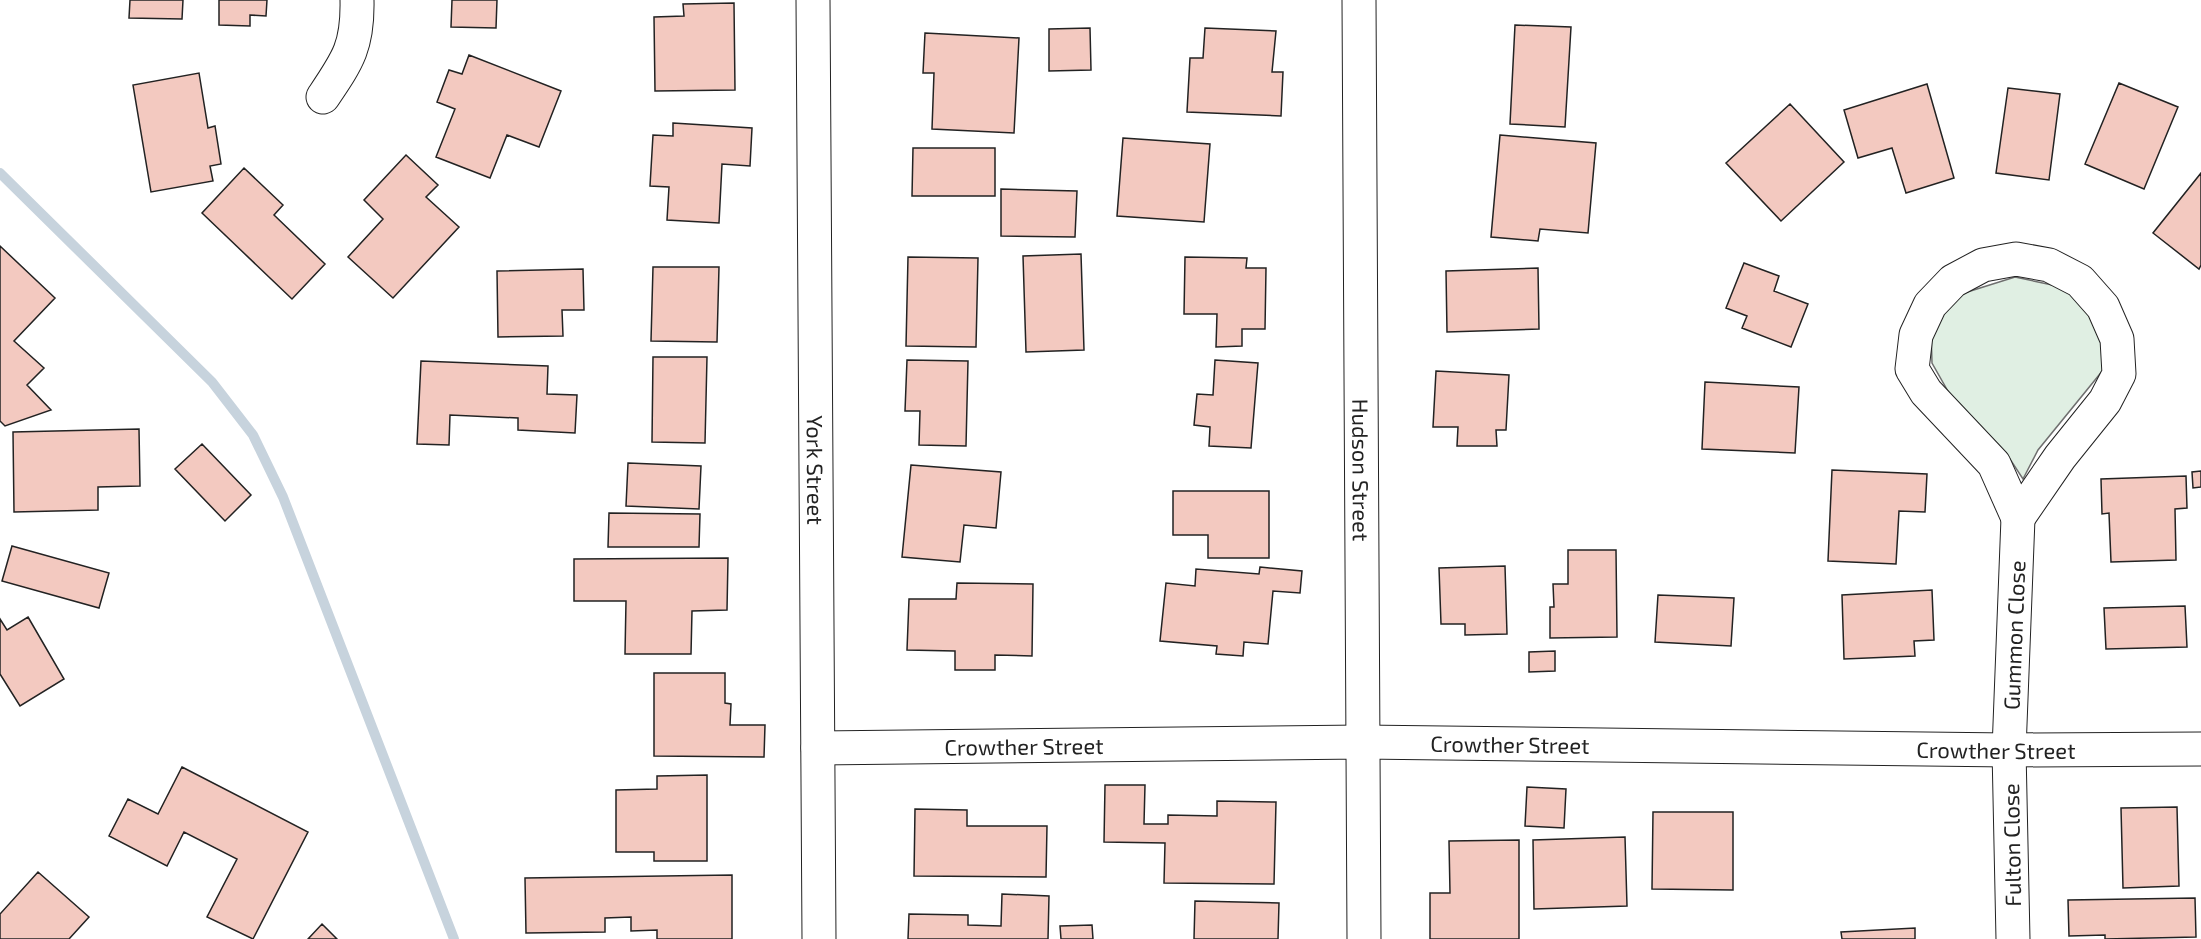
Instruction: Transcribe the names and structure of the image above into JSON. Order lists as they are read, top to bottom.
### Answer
{
  "streets": {
    "street": [
      "York Street",
      "Hudson Street",
      "Gummon Close",
      "Crowther Street",
      "Fulton Close"
    ]
  },
  "crossings": [
    ["York Street", "Crowther Street"],
    ["Hudson Street", "Crowther Street"],
    ["Gummon Close", "Crowther Street"],
    ["Gummon Close", "Fulton Close"],
    ["Crowther Street", "Fulton Close"]
  ]
}
